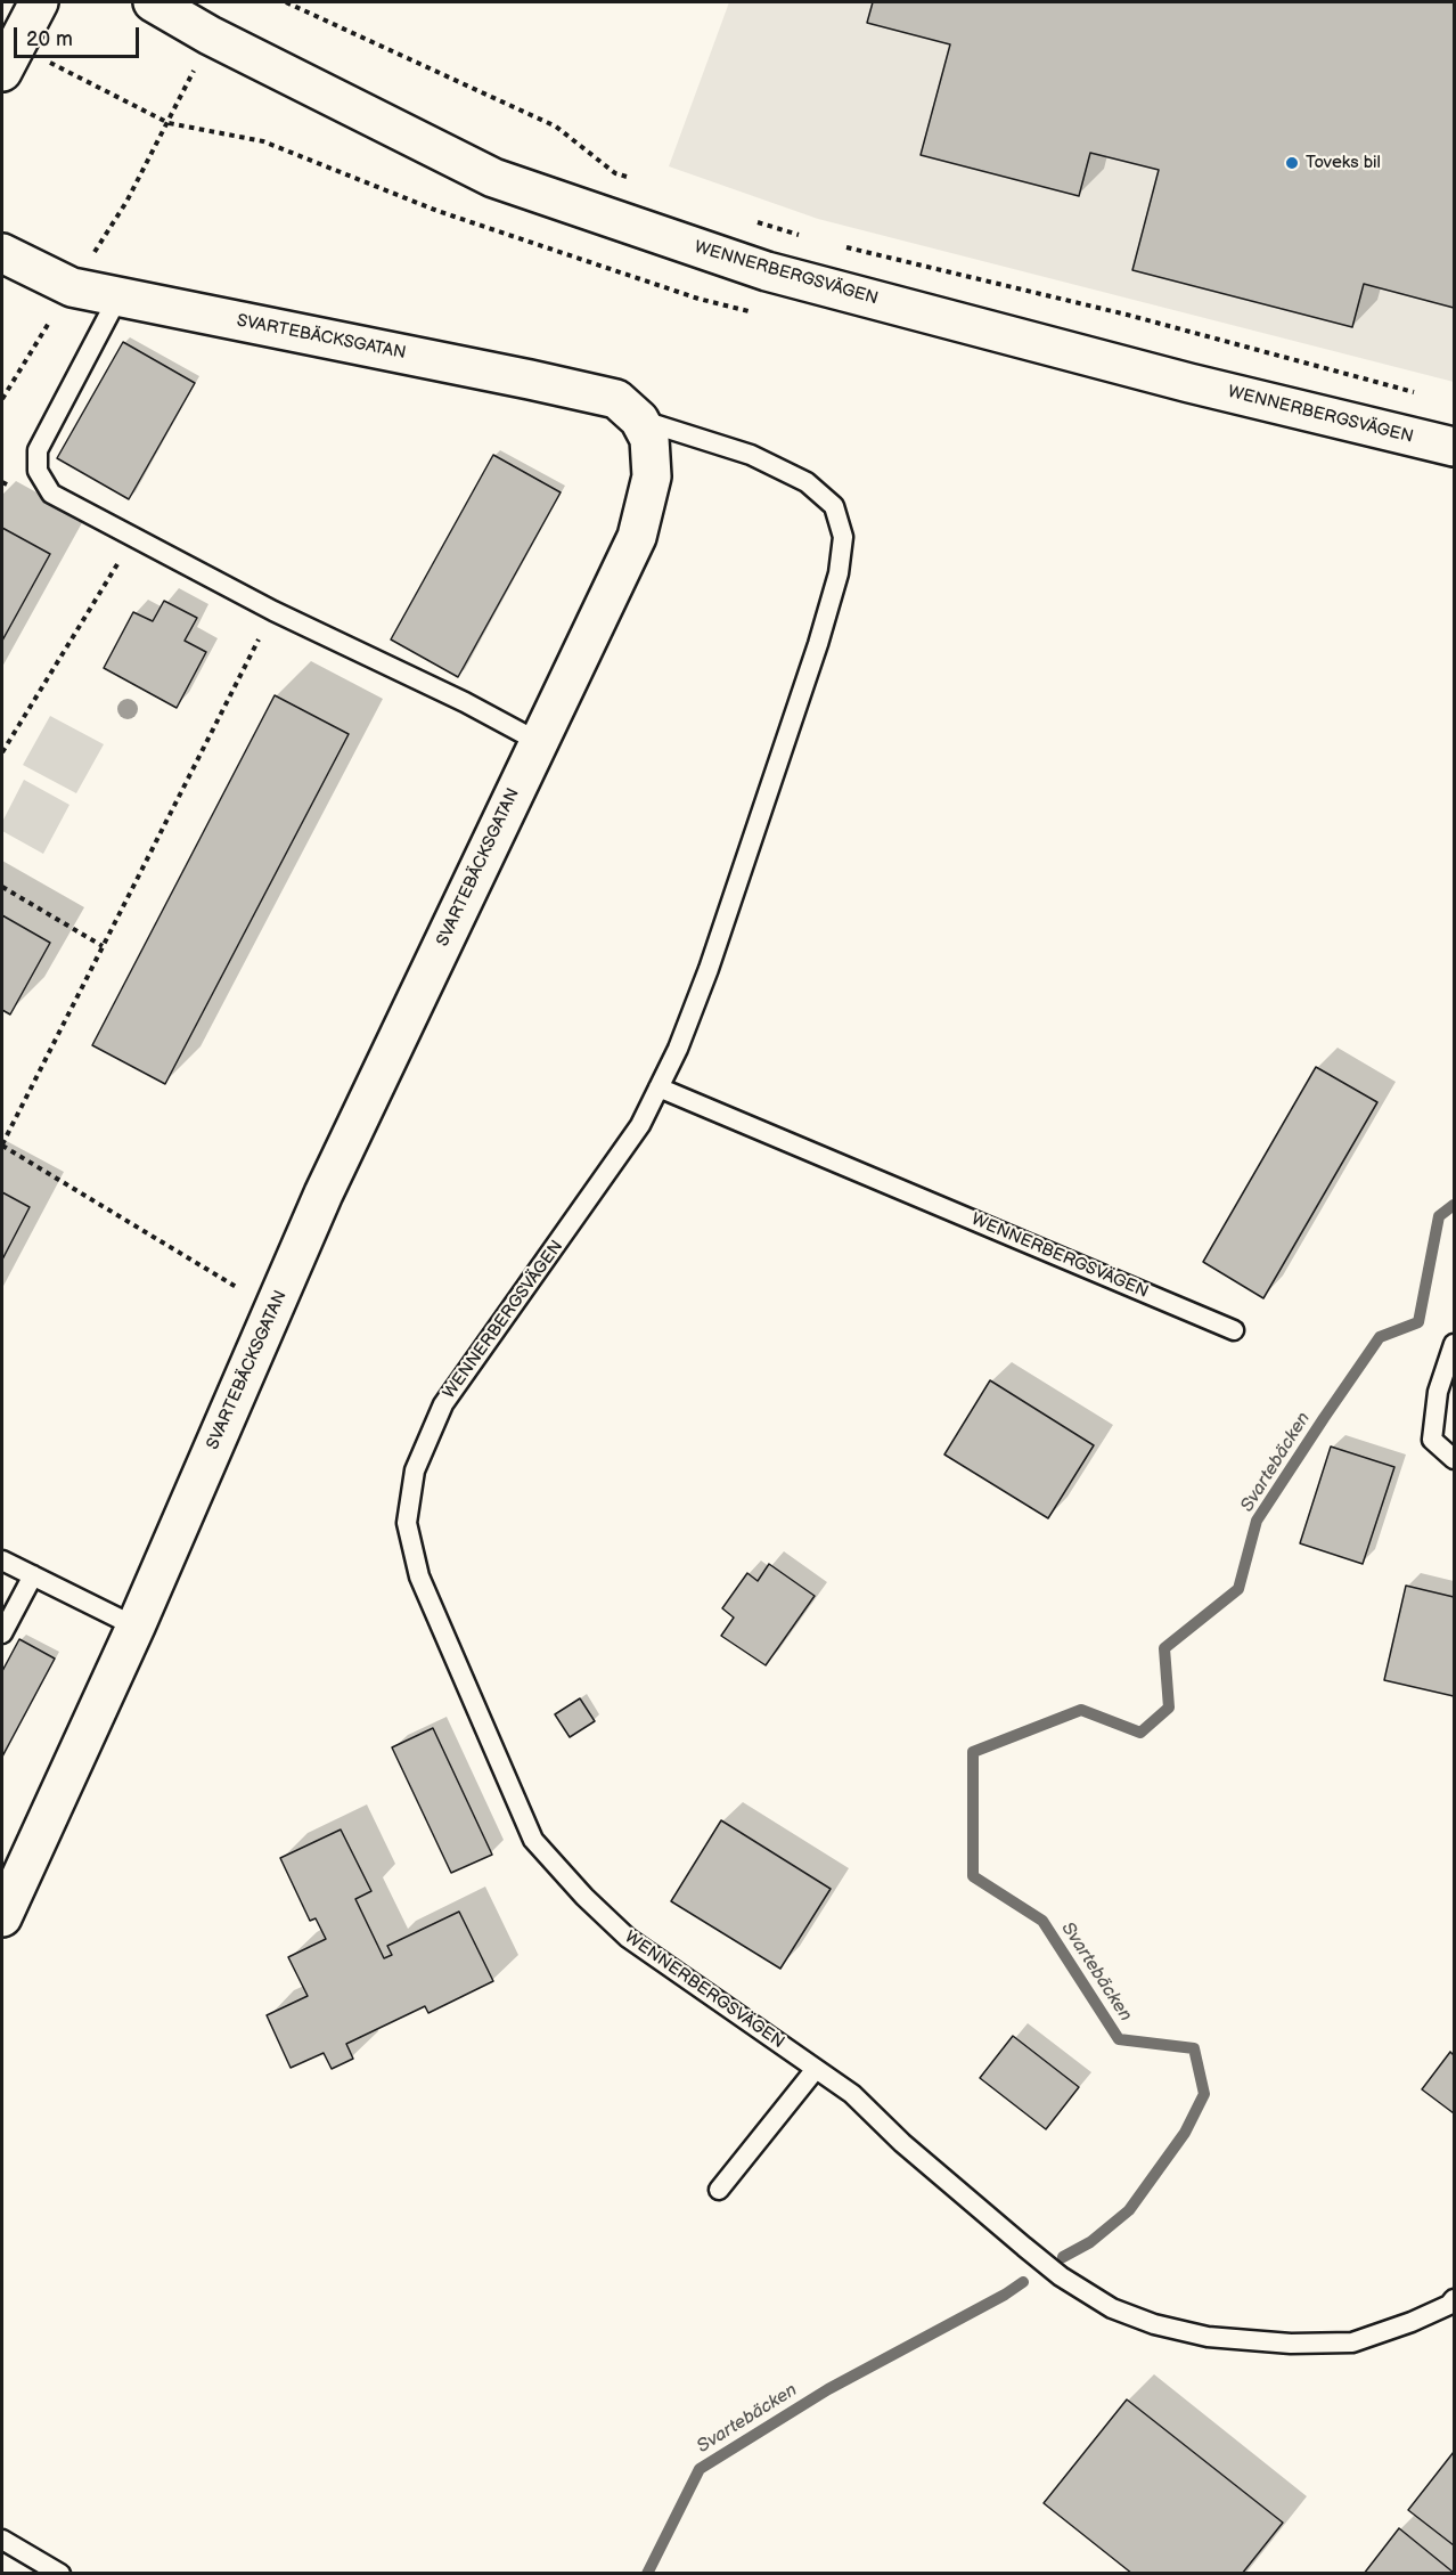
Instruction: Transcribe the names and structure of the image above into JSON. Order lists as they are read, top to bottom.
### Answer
{
  "streets": {
    "street": ["WENNERBERGSVÄGEN", "SVARTEBÄCKSGATAN"]
  },
  "crossings": [
    ["WENNERBERGSVÄGEN", "SVARTEBÄCKSGATAN"]
  ],
  "water": ["Svartebäcken"],
  "places": ["Toveks bil"],
  "scale_bar": "20 m"
}
